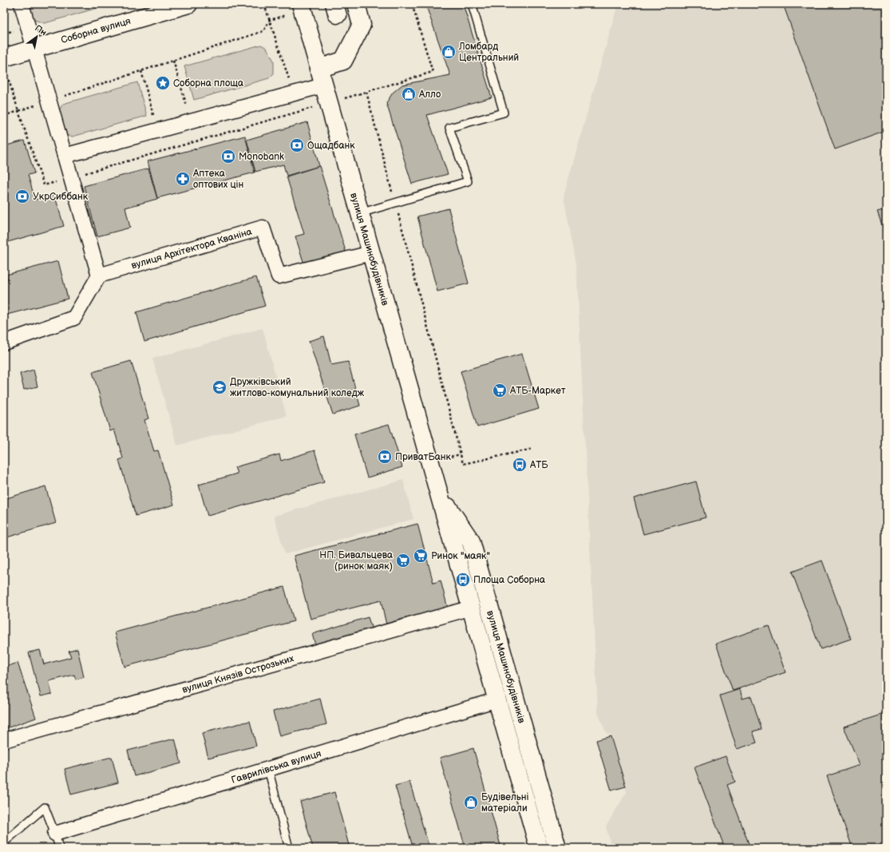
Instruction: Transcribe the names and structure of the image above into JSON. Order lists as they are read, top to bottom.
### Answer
{
  "streets": {
    "street": [
      "Соборна вулиця",
      "вулиця Архітектора Кваніна",
      "вулиця Машинобудівників",
      "вулиця Князів Острозьких",
      "Гаврилівська вулиця"
    ]
  },
  "crossings": [
    ["вулиця Архітектора Кваніна", "вулиця Машинобудівників"],
    ["вулиця Машинобудівників", "вулиця Князів Острозьких"],
    ["вулиця Машинобудівників", "Гаврилівська вулиця"]
  ],
  "places": {
    "shop": ["Ломбард Центральний", "Алло", "Будівельні матеріали"],
    "place": ["Соборна площа"],
    "bank": [
      "Ощадбанк",
      "Monobank",
      "УкрСиббанк",
      "ПриватБанк"
    ],
    "pharmacy": ["Аптека оптових цін"],
    "school or university": ["Дружківський житлово-комунальний коледж"],
    "supermarket": ["АТБ-Маркет", "Ринок \"маяк\"", "НП. Бивальцева (ринок маяк)"],
    "bus stop": ["АТБ", "Площа Соборна"]
  },
  "north": "top right"
}
